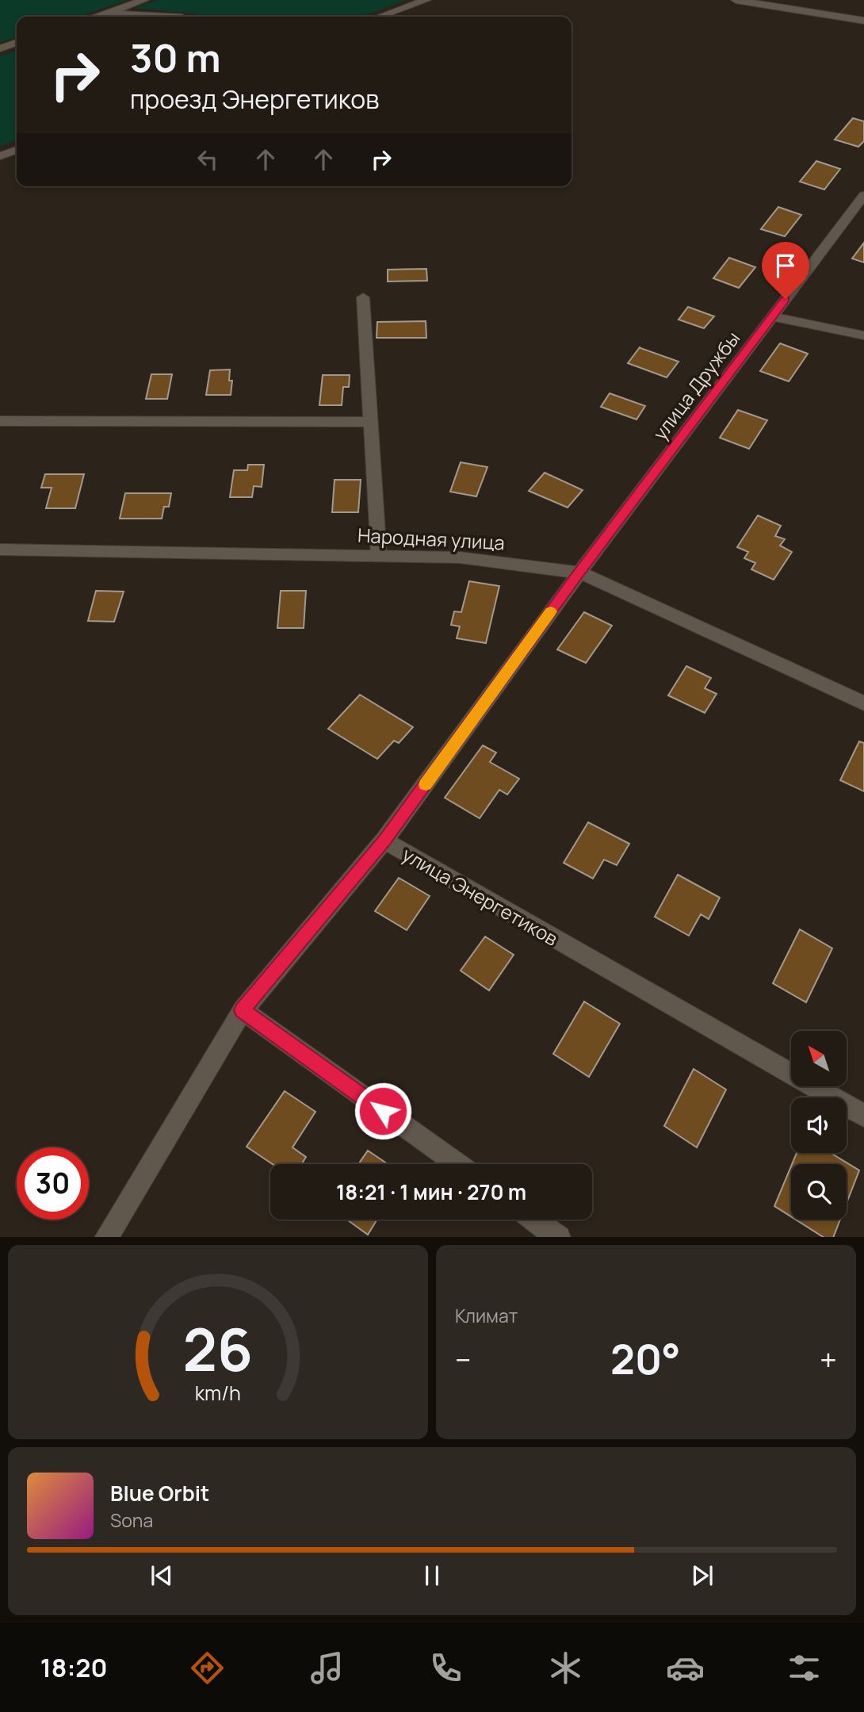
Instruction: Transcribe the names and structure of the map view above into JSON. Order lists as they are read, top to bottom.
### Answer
{
  "streets": {
    "street": ["улица Дружбы", "Народная улица", "улица Энергетиков"]
  },
  "crossings": [
    ["улица Дружбы", "Народная улица"],
    ["улица Дружбы", "улица Энергетиков"],
    ["Народная улица", "улица Энергетиков"]
  ],
  "north": "top left",
  "page": {
    "turn": ["30 m", "проезд Энергетиков"],
    "limit": "30",
    "trip": "18:21 · 1 мин · 270 m",
    "tile": "Климат",
    "heat": ["−", "20°", "+"],
    "song": ["Blue Orbit", "Sona"],
    "tabs": "18:20",
    "gauge": ["26", "km/h"]
  }
}
